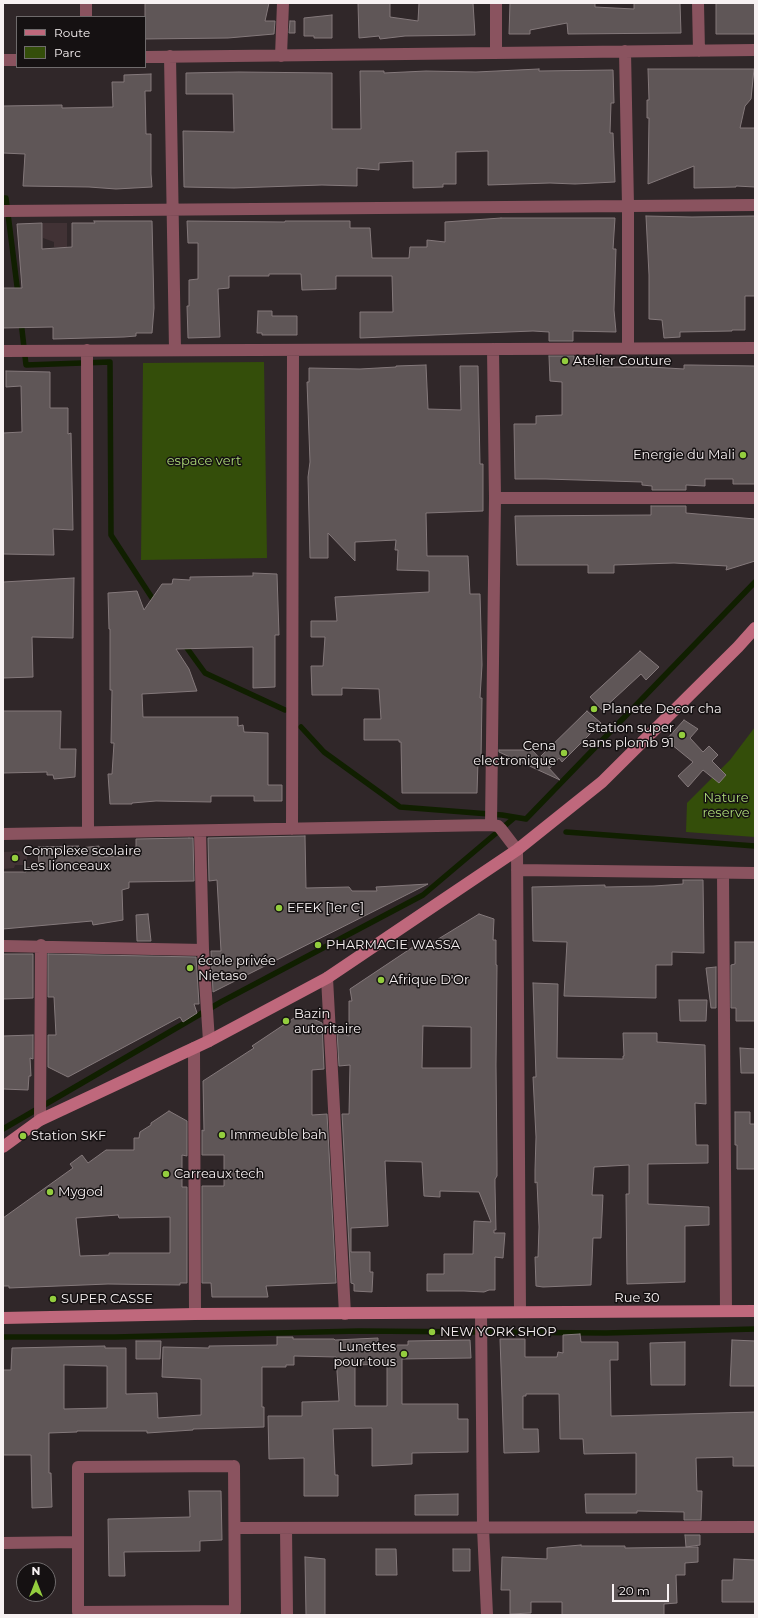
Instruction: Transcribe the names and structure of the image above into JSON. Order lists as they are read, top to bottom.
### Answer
{
  "streets": {
    "street": ["Rue 30"]
  },
  "parks": ["espace vert", "Nature reserve"],
  "places": [
    "Atelier Couture",
    "Energie du Mali",
    "Planete Decor cha",
    "Station super sans plomb 91",
    "Cena electronique",
    "Complexe scolaire Les lionceaux",
    "EFEK [1er C]",
    "PHARMACIE WASSA",
    "école privée Nietaso",
    "Afrique D'Or",
    "Bazin autoritaire",
    "Immeuble bah",
    "Station SKF",
    "Carreaux tech",
    "Mygod",
    "SUPER CASSE",
    "NEW YORK SHOP",
    "Lunettes pour tous"
  ],
  "legend": ["Route", "Parc"],
  "scale_bar": "20 m",
  "north": "top"
}
